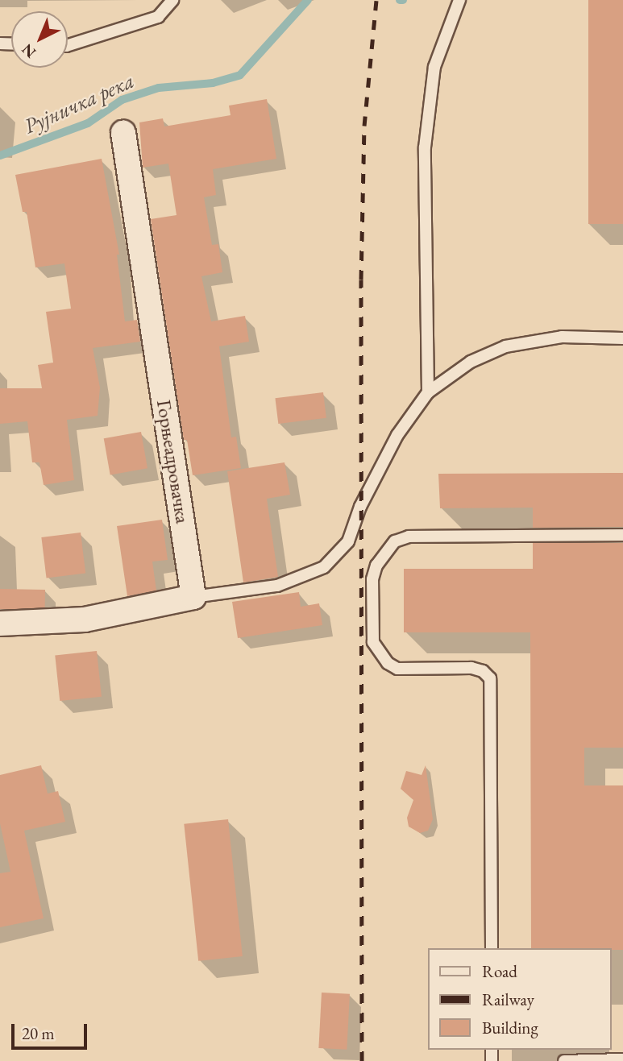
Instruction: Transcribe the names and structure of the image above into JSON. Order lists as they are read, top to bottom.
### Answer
{
  "streets": {
    "street": ["Горњеадровачка"]
  },
  "water": ["Рујничка река"],
  "legend": ["Road", "Railway", "Building"],
  "scale_bar": "20 m",
  "north": "bottom left"
}
